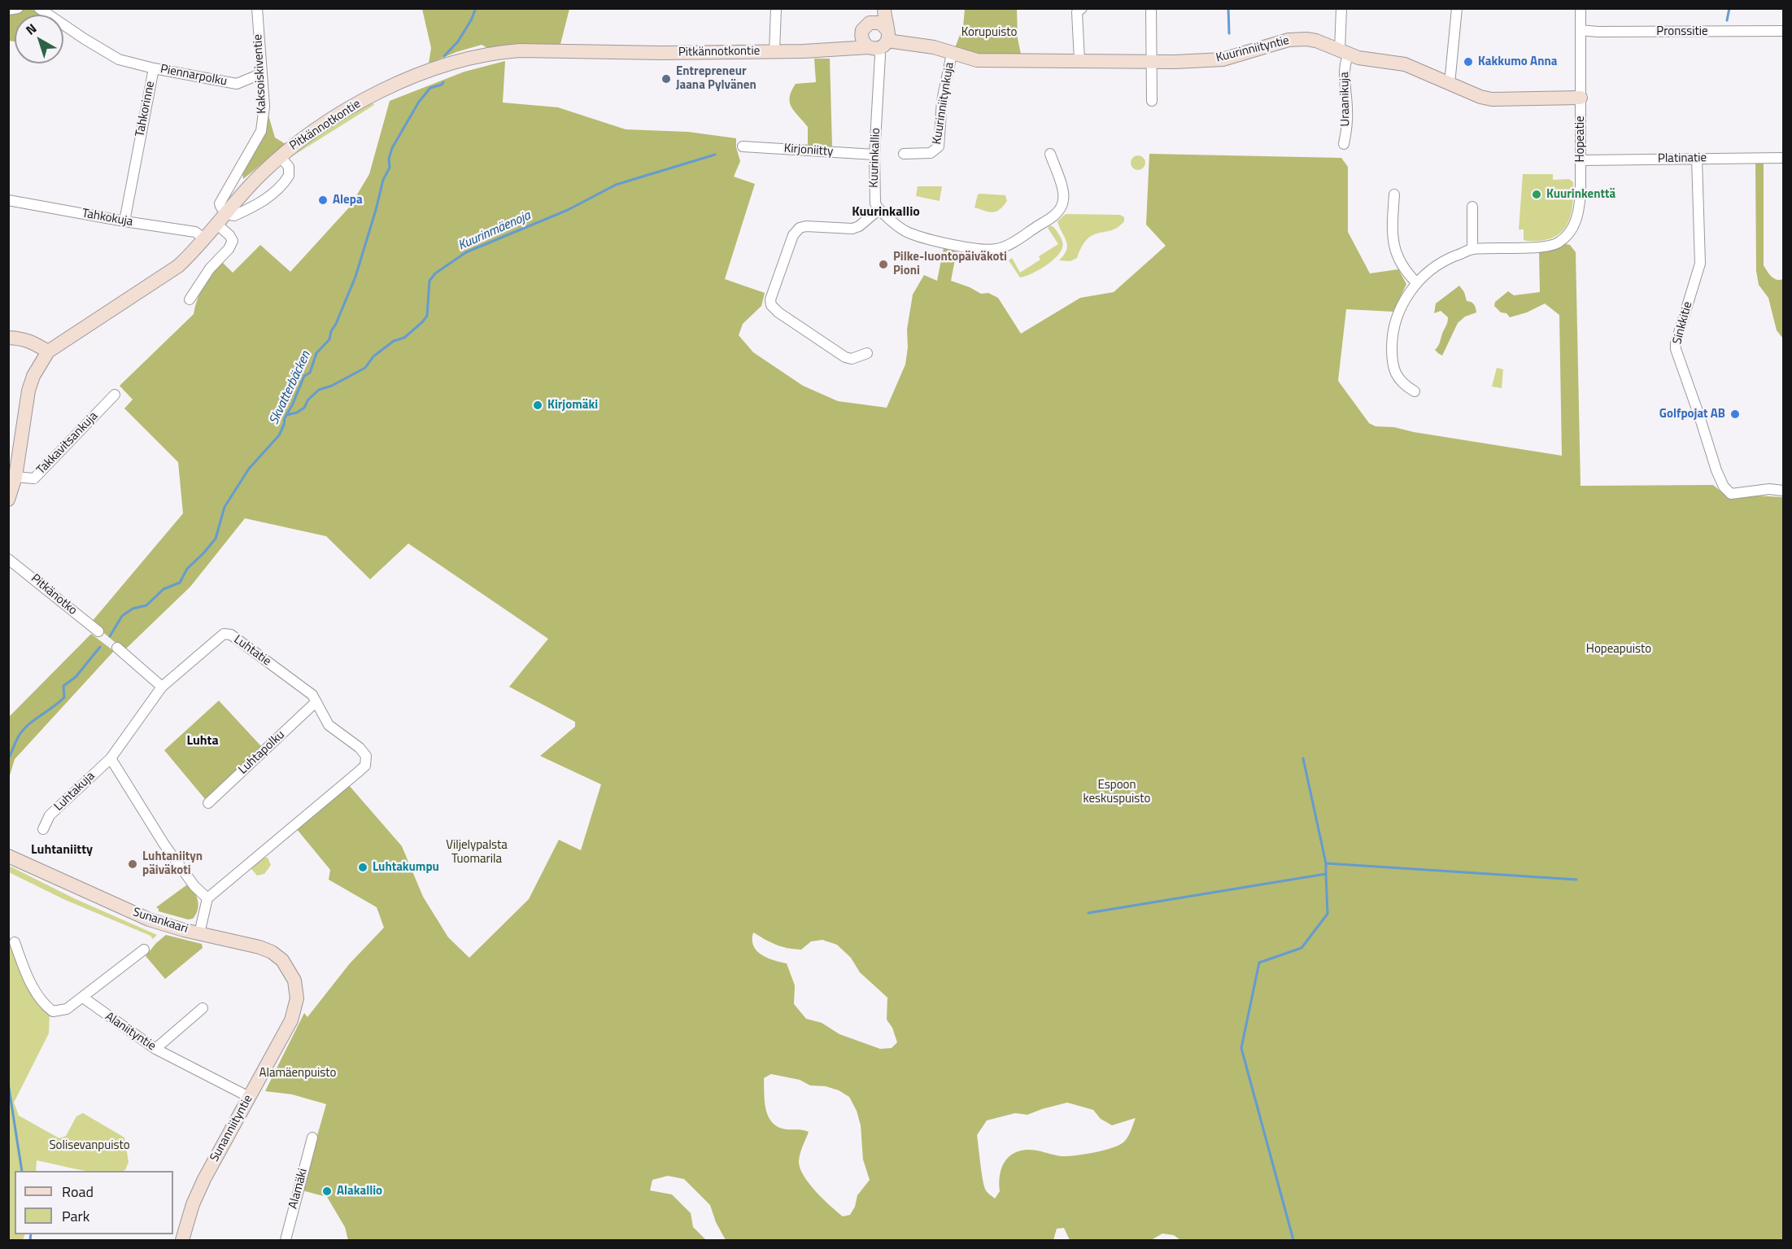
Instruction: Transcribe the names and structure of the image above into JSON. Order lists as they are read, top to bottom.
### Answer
{
  "streets": {
    "street": [
      "Pronssitie",
      "Kuurinniityntie",
      "Pitkännotkontie",
      "Kaksoiskiventie",
      "Piennarpolku",
      "Uraanikuja",
      "Kuurinniitynkuja",
      "Tahkorinne",
      "Hopeatie",
      "Kirjoniitty",
      "Kuurinkallio",
      "Platinatie",
      "Tahkokuja",
      "Sinkkitie",
      "Takkavitsankuja",
      "Pitkänotko",
      "Luhtatie",
      "Luhtapolku",
      "Luhtakuja",
      "Sunankaari",
      "Alaniityntie",
      "Sunanniityntie",
      "Alamäki"
    ]
  },
  "crossings": [
    ["Pronssitie", "Hopeatie"],
    ["Kuurinniityntie", "Pitkännotkontie"],
    ["Kuurinniityntie", "Uraanikuja"],
    ["Kuurinniityntie", "Kuurinniitynkuja"],
    ["Kuurinniityntie", "Hopeatie"],
    ["Kuurinniityntie", "Kuurinkallio"],
    ["Pitkännotkontie", "Kaksoiskiventie"],
    ["Pitkännotkontie", "Kuurinkallio"],
    ["Pitkännotkontie", "Tahkokuja"],
    ["Pitkännotkontie", "Takkavitsankuja"],
    ["Kaksoiskiventie", "Piennarpolku"],
    ["Piennarpolku", "Tahkorinne"],
    ["Tahkorinne", "Tahkokuja"],
    ["Hopeatie", "Platinatie"],
    ["Kirjoniitty", "Kuurinkallio"],
    ["Platinatie", "Sinkkitie"],
    ["Luhtatie", "Luhtapolku"],
    ["Luhtatie", "Luhtakuja"],
    ["Sunankaari", "Sunanniityntie"],
    ["Alaniityntie", "Sunanniityntie"]
  ],
  "districts": ["Kuurinkallio", "Luhta", "Luhtaniitty"],
  "water": ["Kuurinmäenoja", "Skvatterbäcken"],
  "parks": [
    "Korupuisto",
    "Hopeapuisto",
    "Espoon keskuspuisto",
    "Viljelypalsta Tuomarila",
    "Alamäenpuisto",
    "Solisevanpuisto"
  ],
  "places": [
    "Kakkumo Anna",
    "Entrepreneur Jaana Pylvänen",
    "Kuurinkenttä",
    "Alepa",
    "Pilke-luontopäiväkoti Pioni",
    "Kirjomäki",
    "Golfpojat AB",
    "Luhtaniityn päiväkoti",
    "Luhtakumpu",
    "Alakallio"
  ],
  "legend": ["Road", "Park"],
  "north": "top left"
}
